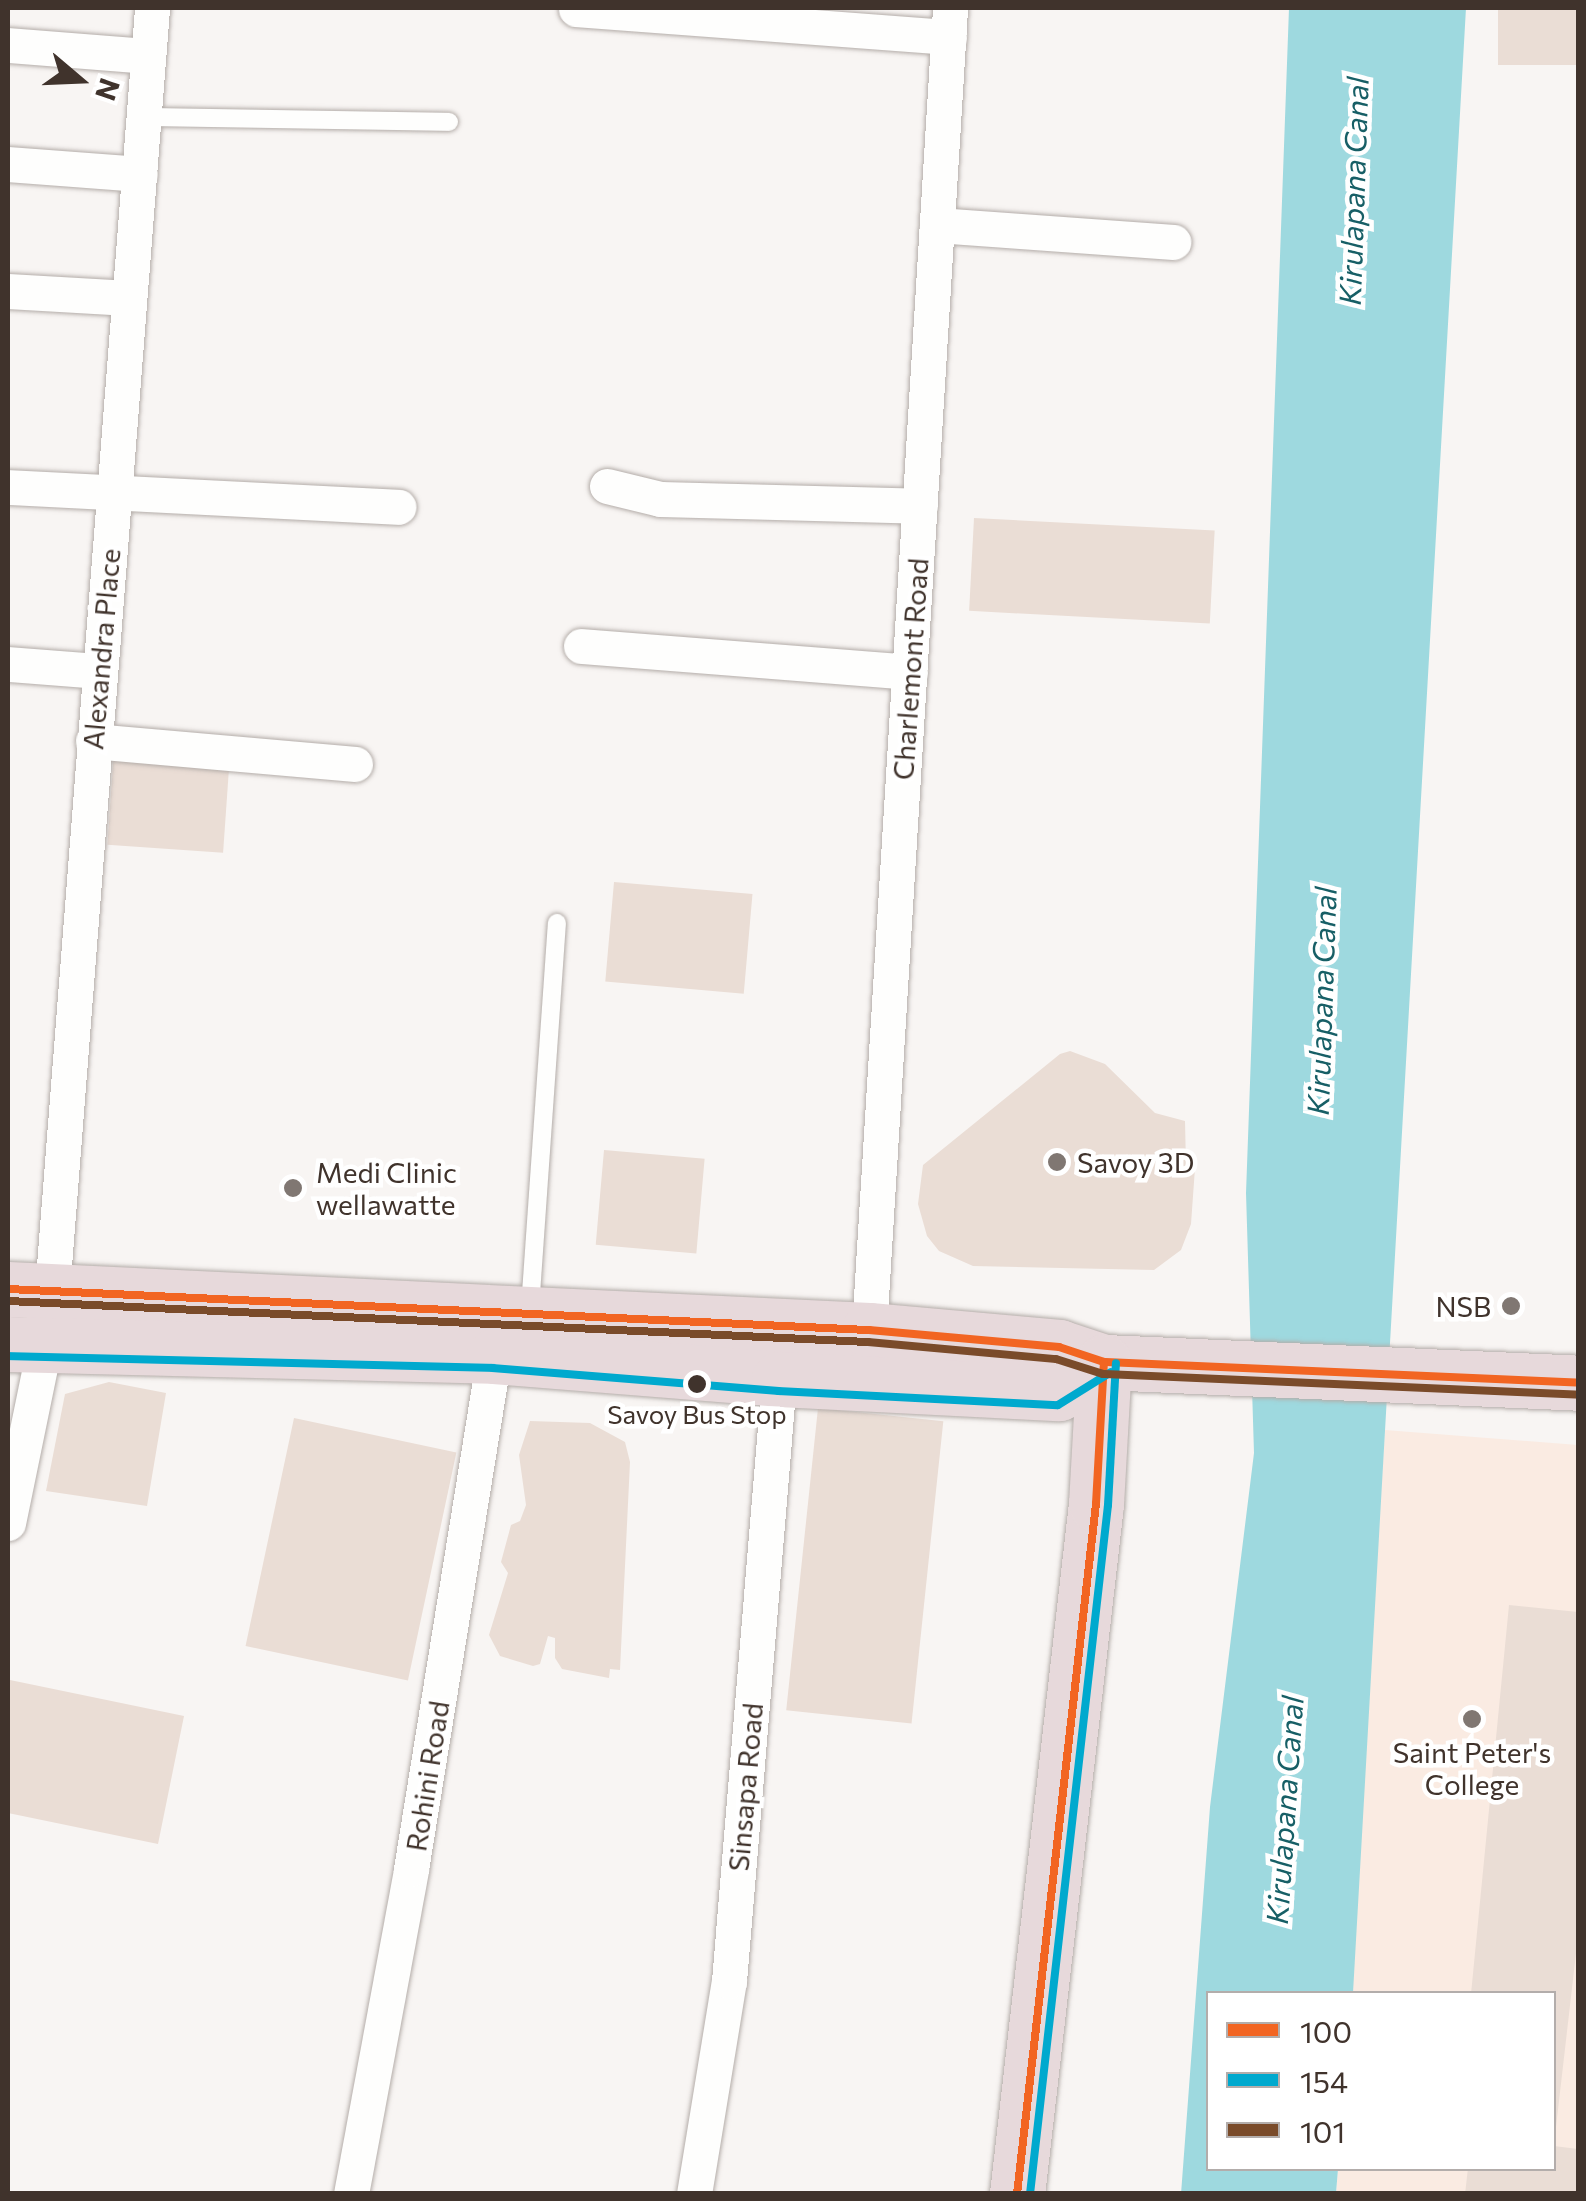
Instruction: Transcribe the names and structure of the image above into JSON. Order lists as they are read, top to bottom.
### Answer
{
  "streets": {
    "street": [
      "Alexandra Place",
      "Charlemont Road",
      "Rohini Road",
      "Sinsapa Road"
    ]
  },
  "water": ["Kirulapana Canal"],
  "places": [
    "Savoy 3D",
    "Medi Clinic wellawatte",
    "NSB",
    "Savoy Bus Stop",
    "Saint Peter's College"
  ],
  "lines": ["transit line 100", "transit line 101", "transit line 154"],
  "legend": ["100", "154", "101"],
  "north": "right"
}
